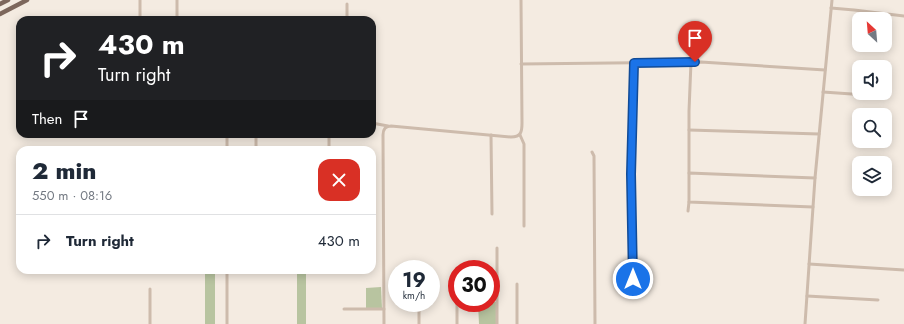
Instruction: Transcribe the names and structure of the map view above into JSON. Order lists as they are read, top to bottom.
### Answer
{
  "north": "top left",
  "page": {
    "turn": ["430 m", "Turn right"],
    "then": "Then",
    "heading": ["2 min", "550 m · 08:16"],
    "list": [
      {
        "name": "Turn right",
        "value": "430 m"
      }
    ],
    "speed": "19 km/h",
    "limit": "30"
  }
}
